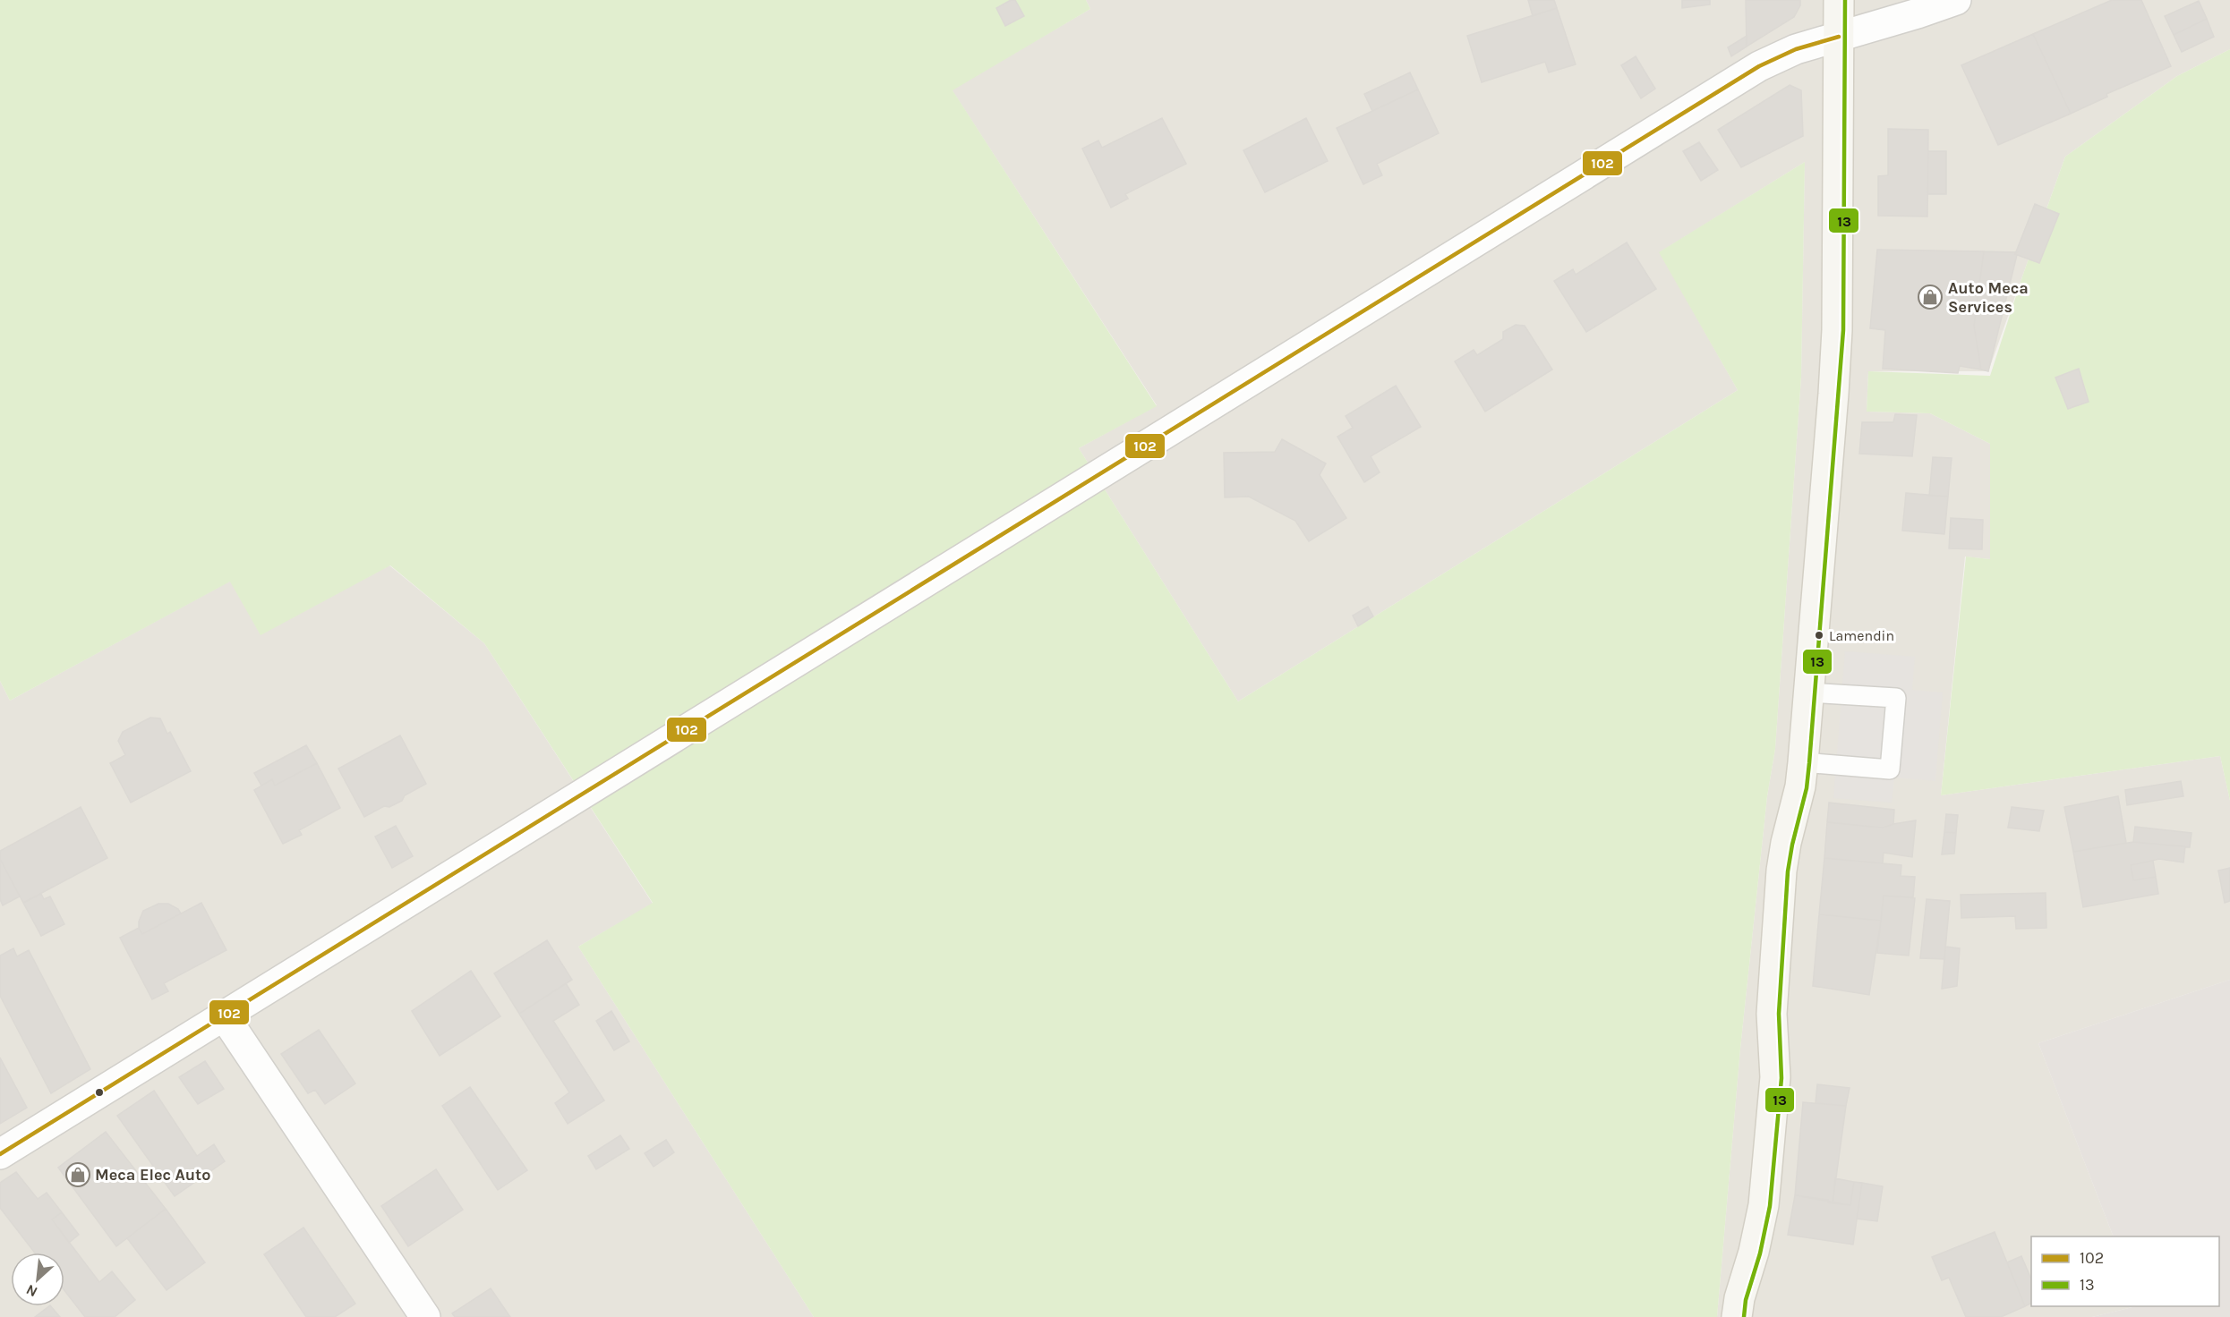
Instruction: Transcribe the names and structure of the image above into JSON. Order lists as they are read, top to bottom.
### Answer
{
  "places": {
    "shop": ["Auto Meca Services", "Meca Elec Auto"],
    "other": ["Lamendin"]
  },
  "lines": ["transit line 13", "transit line 102"],
  "legend": ["102", "13"],
  "north": "bottom left"
}
